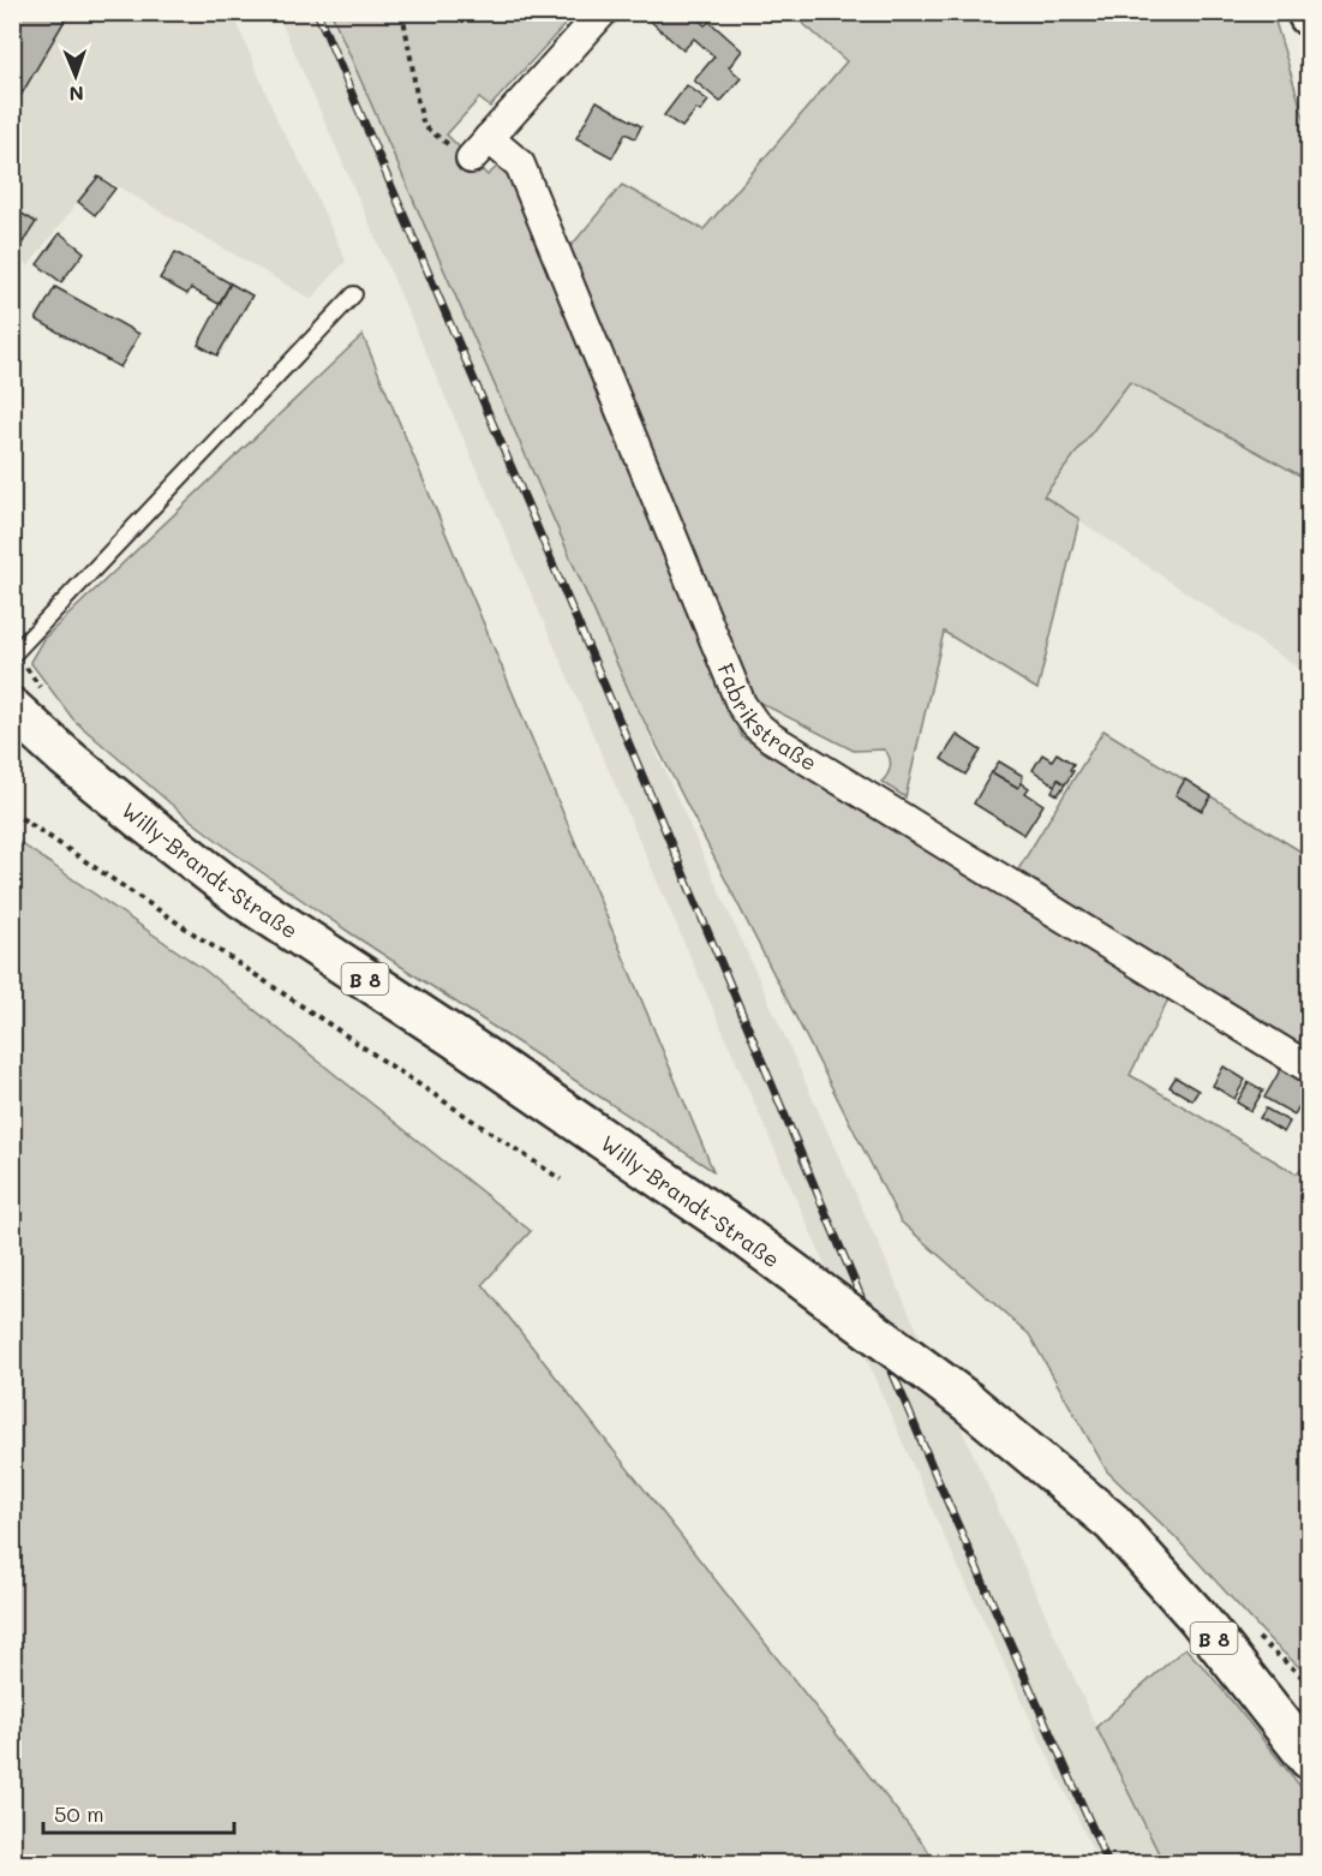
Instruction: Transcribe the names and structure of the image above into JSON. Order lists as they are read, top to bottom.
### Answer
{
  "streets": {
    "main road": ["Willy-Brandt-Straße", "B 8"],
    "street": ["Fabrikstraße"]
  },
  "scale_bar": "50 m",
  "north": "bottom"
}
